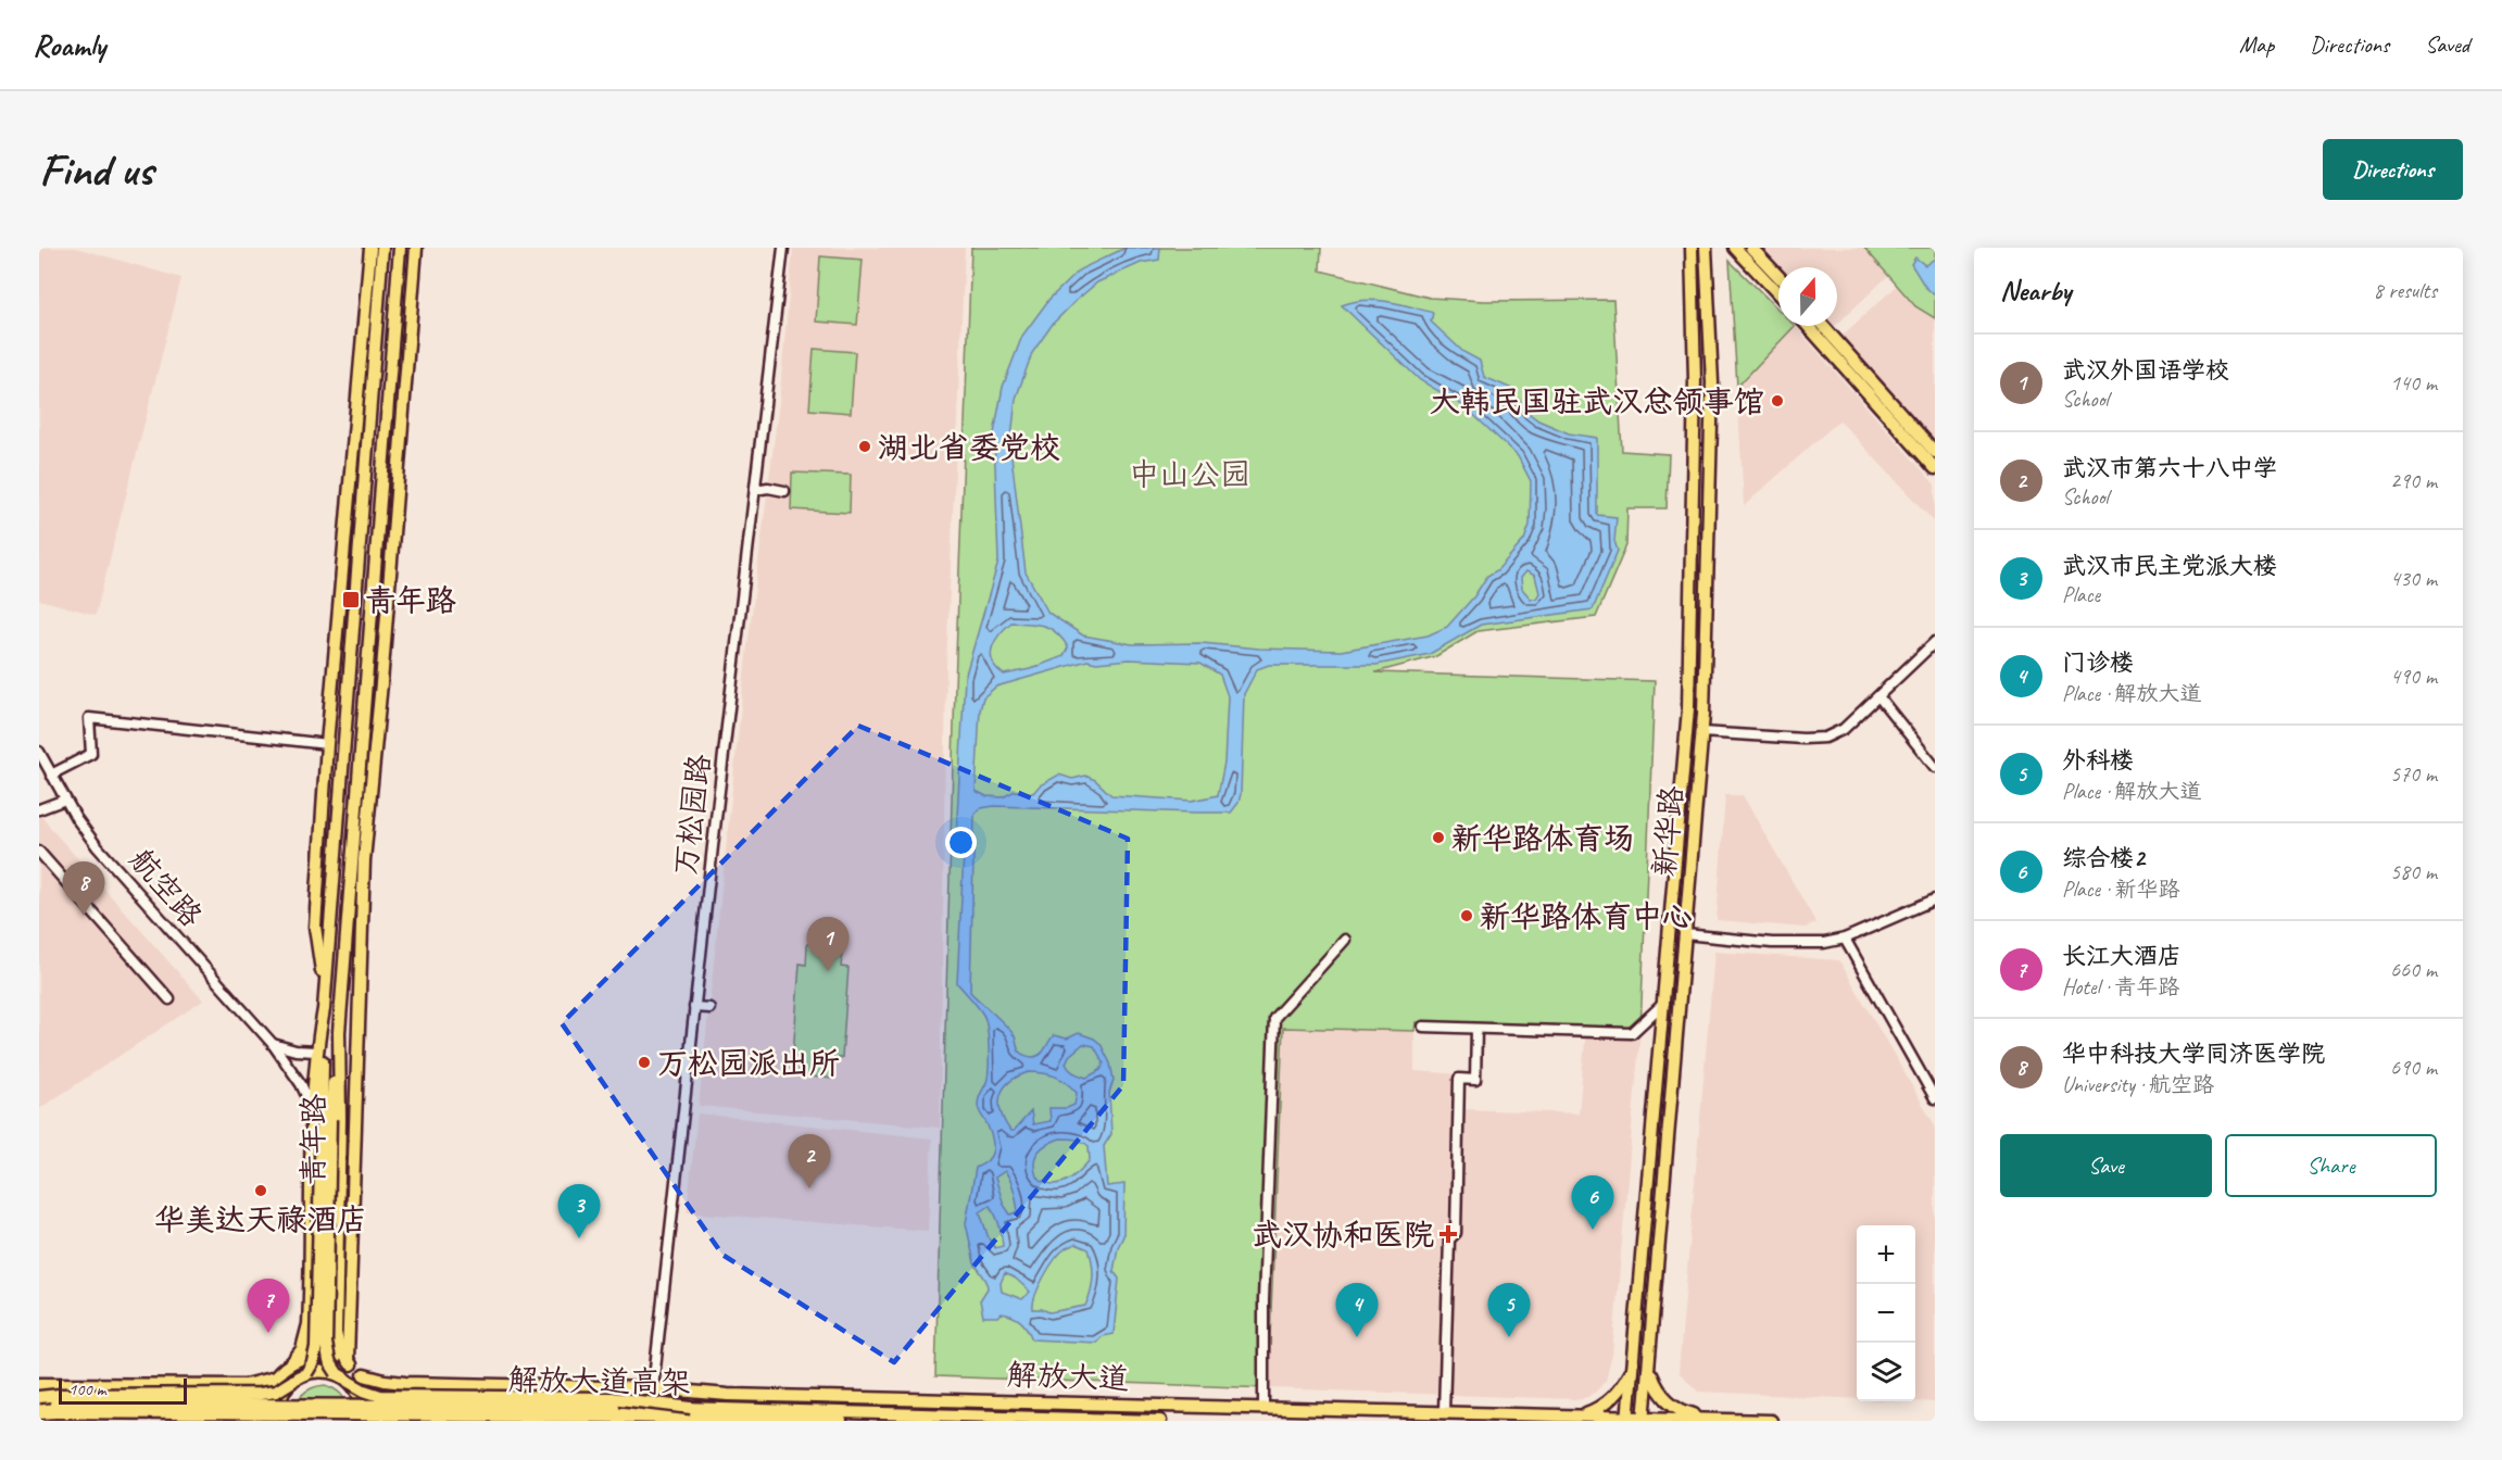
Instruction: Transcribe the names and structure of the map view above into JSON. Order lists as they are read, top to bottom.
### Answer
{
  "streets": {
    "main road": [
      "新华路",
      "青年路",
      "解放大道",
      "解放大道高架"
    ],
    "street": ["万松园路", "航空路"]
  },
  "crossings": [
    ["万松园路", "解放大道"],
    ["新华路", "解放大道"],
    ["航空路", "青年路"]
  ],
  "parks": ["中山公园"],
  "places": {
    "other": [
      "大韩民国驻武汉总领事馆",
      "湖北省委党校",
      "新华路体育场",
      "新华路体育中心",
      "万松园派出所",
      "华美达天禄酒店"
    ],
    "transit": ["青年路"],
    "health": ["武汉协和医院"]
  },
  "scale_bar": "100 m",
  "north": "top",
  "page": {
    "header": "Roamly",
    "nav": ["Map", "Directions", "Saved"],
    "buttons": [
      "Directions",
      ["Save", "Share"]
    ],
    "title": "Find us",
    "heading": ["Nearby", "8 results"],
    "list": [
      {
        "mark": "1",
        "name": "武汉外国语学校",
        "note": "School",
        "value": "140 m"
      },
      {
        "mark": "2",
        "name": "武汉市第六十八中学",
        "note": "School",
        "value": "290 m"
      },
      {
        "mark": "3",
        "name": "武汉市民主党派大楼",
        "note": "Place",
        "value": "430 m"
      },
      {
        "mark": "4",
        "name": "门诊楼",
        "note": "Place · 解放大道",
        "value": "490 m"
      },
      {
        "mark": "5",
        "name": "外科楼",
        "note": "Place · 解放大道",
        "value": "570 m"
      },
      {
        "mark": "6",
        "name": "综合楼2",
        "note": "Place · 新华路",
        "value": "580 m"
      },
      {
        "mark": "7",
        "name": "长江大酒店",
        "note": "Hotel · 青年路",
        "value": "660 m"
      },
      {
        "mark": "8",
        "name": "华中科技大学同济医学院",
        "note": "University · 航空路",
        "value": "690 m"
      }
    ],
    "pins": [
      "8",
      "1",
      "2",
      "6",
      "3",
      "7",
      "4",
      "5"
    ],
    "map_buttons": ["+", "−"],
    "scale": "100 m"
  }
}
